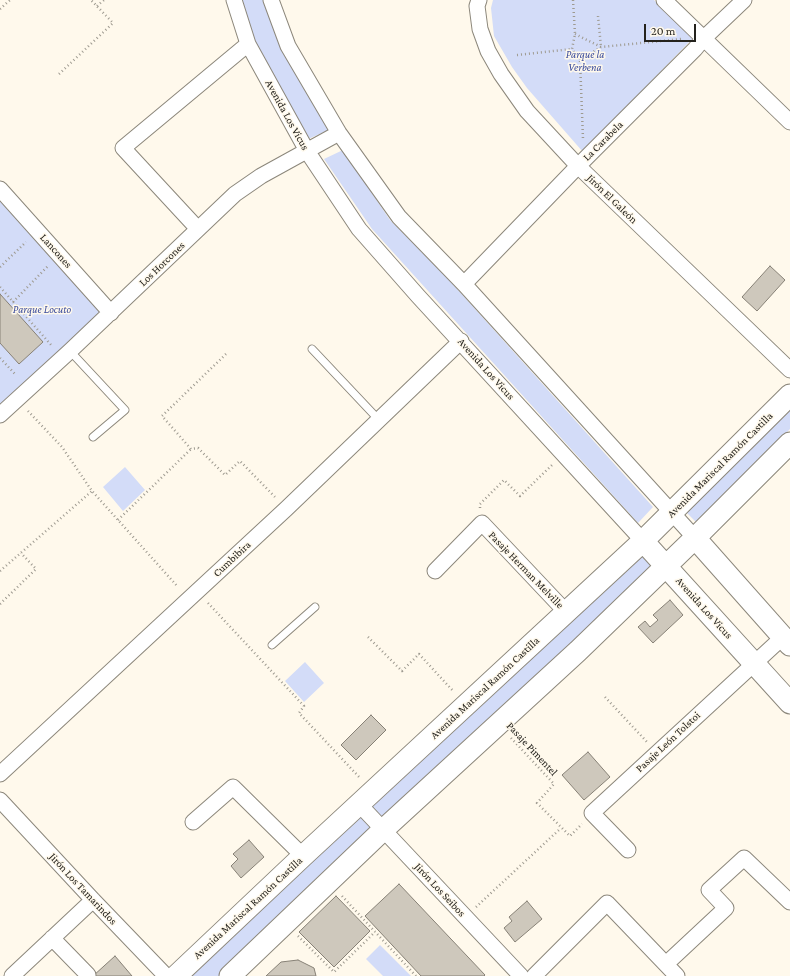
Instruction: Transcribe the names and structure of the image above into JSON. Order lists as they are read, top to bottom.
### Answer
{
  "streets": {
    "main road": ["Avenida Los Vicus", "Avenida Mariscal Ramón Castilla"],
    "street": [
      "La Carabela",
      "Jirón El Galeón",
      "Lancones",
      "Los Horcones",
      "Cumbibira",
      "Pasaje Herman Melville",
      "Pasaje León Tolstoi",
      "Jirón Los Tamarindos",
      "Jirón Los Seibos"
    ],
    "path": ["Pasaje Pimentel"]
  },
  "crossings": [
    ["Avenida Los Vicus", "Los Horcones"],
    ["Avenida Los Vicus", "Avenida Mariscal Ramón Castilla"],
    ["Avenida Los Vicus", "Cumbibira"],
    ["Avenida Los Vicus", "Pasaje León Tolstoi"],
    ["La Carabela", "Jirón El Galeón"],
    ["Lancones", "Los Horcones"],
    ["Avenida Mariscal Ramón Castilla", "Pasaje Herman Melville"],
    ["Avenida Mariscal Ramón Castilla", "Jirón Los Seibos"]
  ],
  "parks": ["Parque la Verbena", "Parque Locuto"],
  "scale_bar": "20 m"
}
